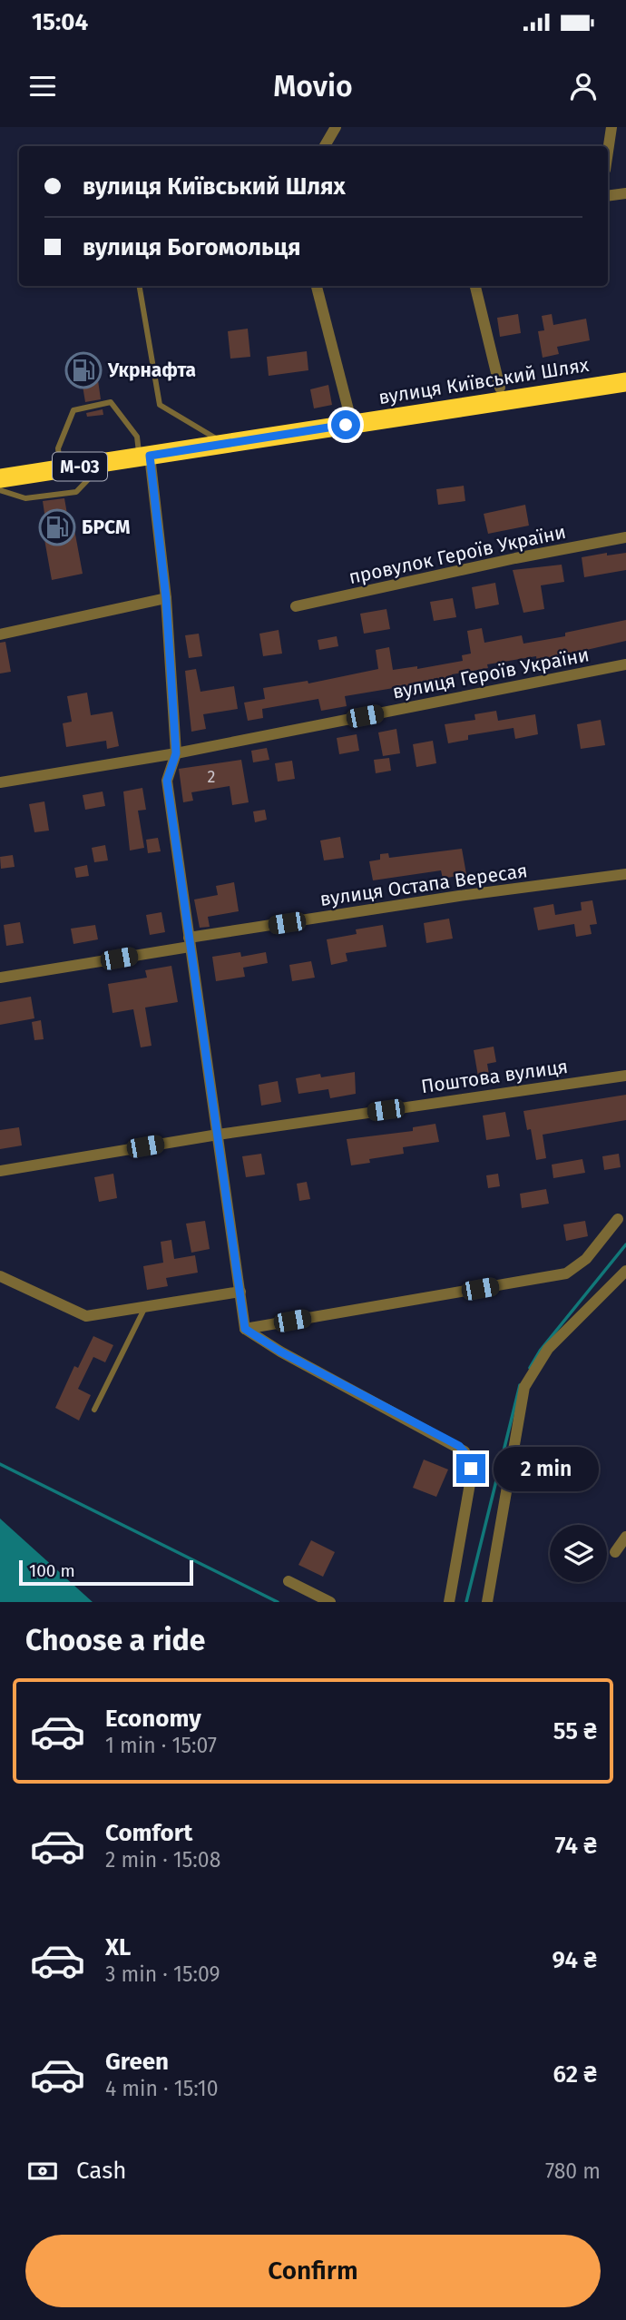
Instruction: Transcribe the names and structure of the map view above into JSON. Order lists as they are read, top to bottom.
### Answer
{
  "streets": {
    "highway": ["вулиця Київський Шлях", "М-03"],
    "street": [
      "провулок Героїв України",
      "вулиця Героїв України",
      "вулиця Остапа Вересая",
      "Поштова вулиця"
    ]
  },
  "crossings": [
    ["вулиця Київський Шлях", "М-03"]
  ],
  "places": {
    "fuel station": ["Укрнафта", "БРСМ"]
  },
  "house_numbers": ["2"],
  "scale_bar": "100 m",
  "page": {
    "status": "15:04",
    "header": "Movio",
    "banner": ["вулиця Київський Шлях", "вулиця Богомольця"],
    "bubble": "2 min",
    "scale": "100 m",
    "heading": "Choose a ride",
    "list": [
      {
        "name": "Economy",
        "note": "1 min · 15:07",
        "value": "55 ₴"
      },
      {
        "name": "Comfort",
        "note": "2 min · 15:08",
        "value": "74 ₴"
      },
      {
        "name": "XL",
        "note": "3 min · 15:09",
        "value": "94 ₴"
      },
      {
        "name": "Green",
        "note": "4 min · 15:10",
        "value": "62 ₴"
      }
    ],
    "pay": ["Cash", "780 m"],
    "buttons": "Confirm"
  }
}
